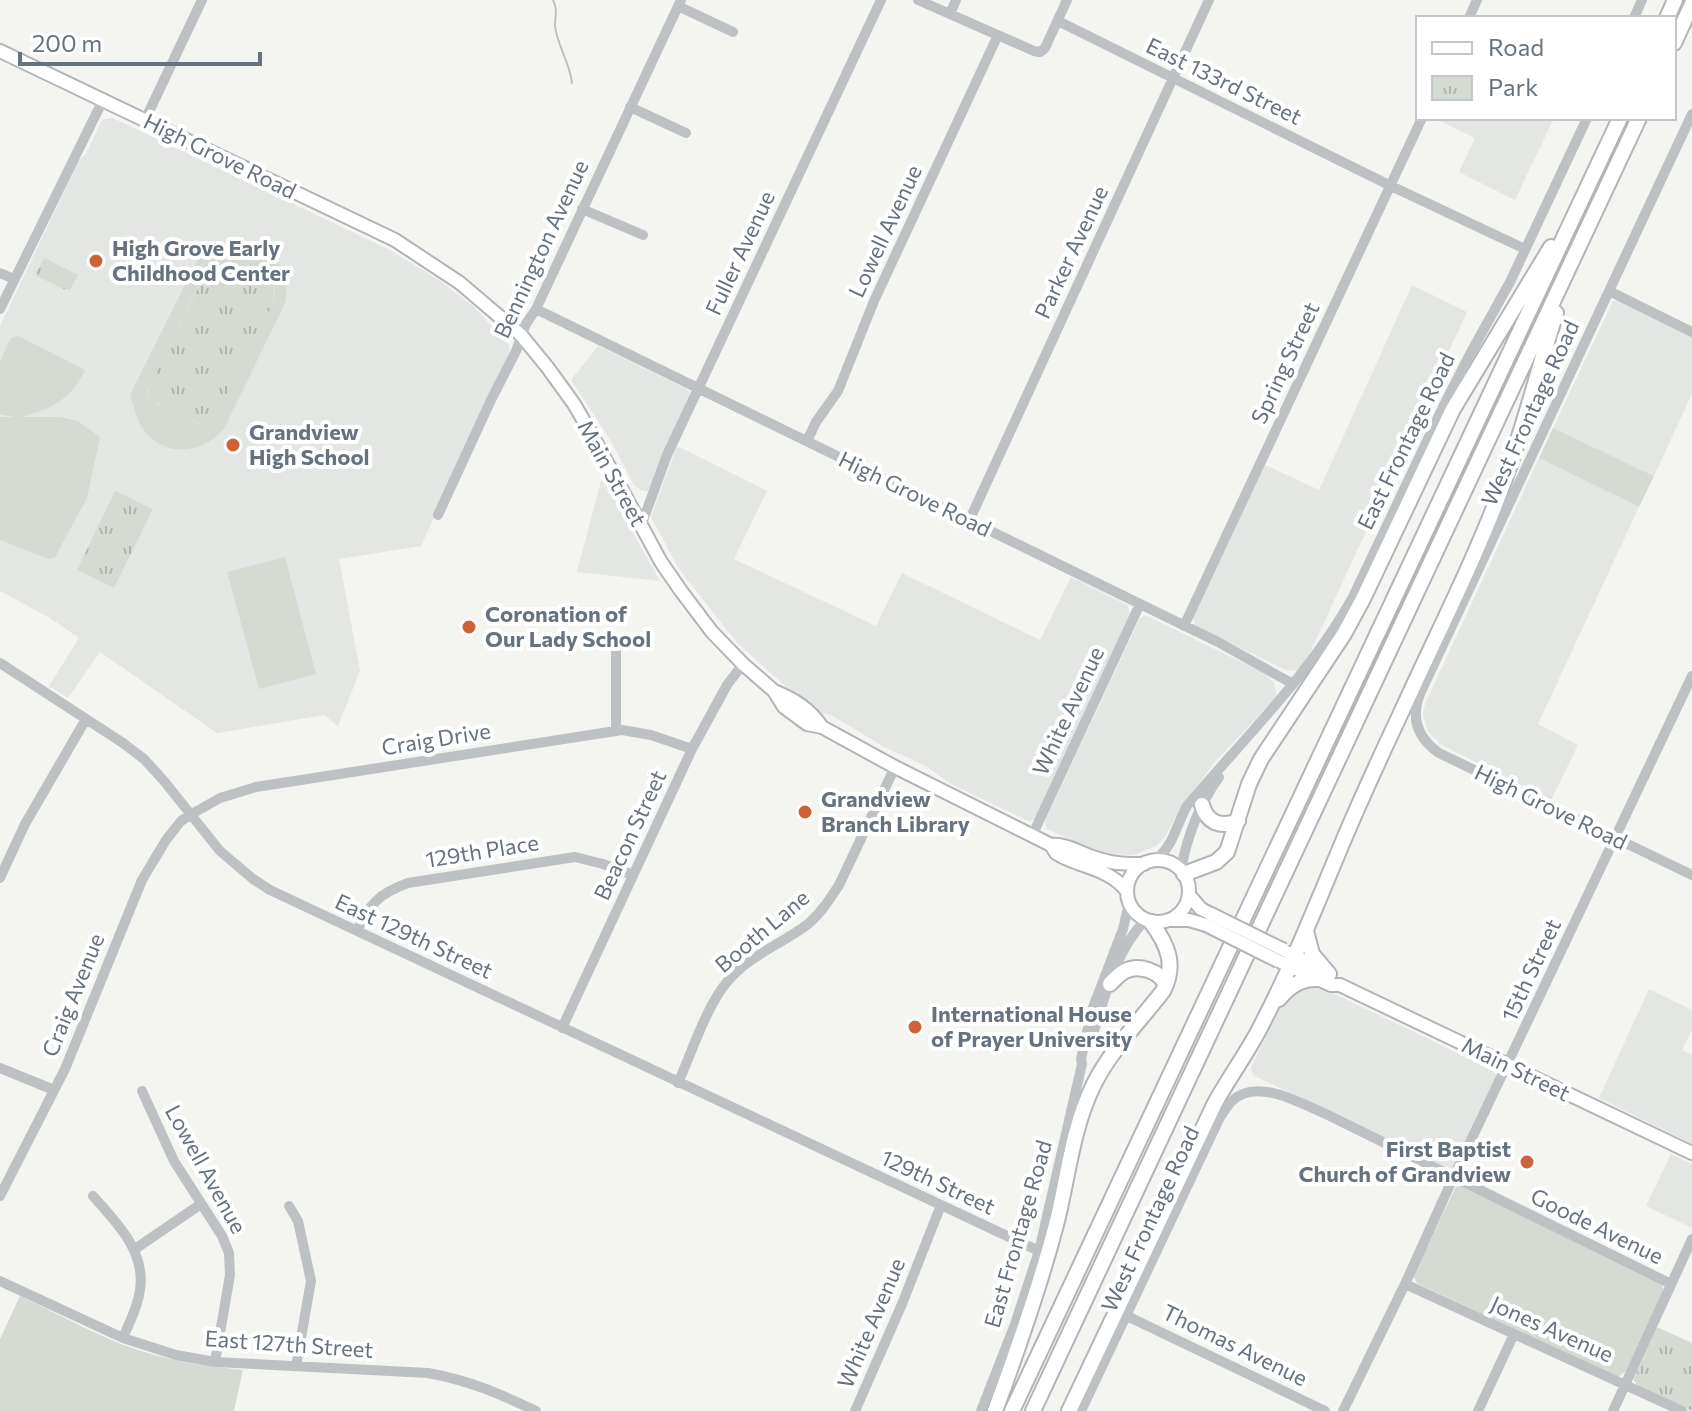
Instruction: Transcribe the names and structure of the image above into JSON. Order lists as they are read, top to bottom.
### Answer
{
  "streets": {
    "main road": ["High Grove Road", "Main Street"],
    "street": [
      "East 133rd Street",
      "Lowell Avenue",
      "Bennington Avenue",
      "Parker Avenue",
      "Fuller Avenue",
      "Spring Street",
      "West Frontage Road",
      "East Frontage Road",
      "White Avenue",
      "Craig Drive",
      "Beacon Street",
      "129th Place",
      "Booth Lane",
      "East 129th Street",
      "15th Street",
      "Craig Avenue",
      "129th Street",
      "Goode Avenue",
      "Jones Avenue",
      "East 127th Street",
      "Thomas Avenue"
    ]
  },
  "crossings": [
    ["East 133rd Street", "Parker Avenue"],
    ["East 133rd Street", "Spring Street"],
    ["East 133rd Street", "East Frontage Road"],
    ["High Grove Road", "Lowell Avenue"],
    ["High Grove Road", "Bennington Avenue"],
    ["High Grove Road", "Parker Avenue"],
    ["High Grove Road", "Fuller Avenue"],
    ["High Grove Road", "Spring Street"],
    ["High Grove Road", "West Frontage Road"],
    ["High Grove Road", "East Frontage Road"],
    ["High Grove Road", "Main Street"],
    ["High Grove Road", "White Avenue"],
    ["High Grove Road", "15th Street"],
    ["Lowell Avenue", "East 127th Street"],
    ["Bennington Avenue", "Main Street"],
    ["Fuller Avenue", "Main Street"],
    ["West Frontage Road", "Goode Avenue"],
    ["West Frontage Road", "Thomas Avenue"],
    ["East Frontage Road", "Main Street"],
    ["East Frontage Road", "129th Street"],
    ["Main Street", "White Avenue"],
    ["Main Street", "Beacon Street"],
    ["Main Street", "Booth Lane"],
    ["Main Street", "15th Street"],
    ["White Avenue", "129th Street"],
    ["Craig Drive", "Beacon Street"],
    ["Craig Drive", "East 129th Street"],
    ["Craig Drive", "Craig Avenue"],
    ["Beacon Street", "129th Place"],
    ["Beacon Street", "East 129th Street"],
    ["129th Place", "East 129th Street"],
    ["Booth Lane", "East 129th Street"],
    ["East 129th Street", "Craig Avenue"],
    ["East 129th Street", "129th Street"],
    ["15th Street", "Goode Avenue"],
    ["15th Street", "Jones Avenue"]
  ],
  "places": [
    "High Grove Early Childhood Center",
    "Grandview High School",
    "Coronation of Our Lady School",
    "Grandview Branch Library",
    "International House of Prayer University",
    "First Baptist Church of Grandview"
  ],
  "legend": ["Road", "Park"],
  "scale_bar": "200 m"
}
